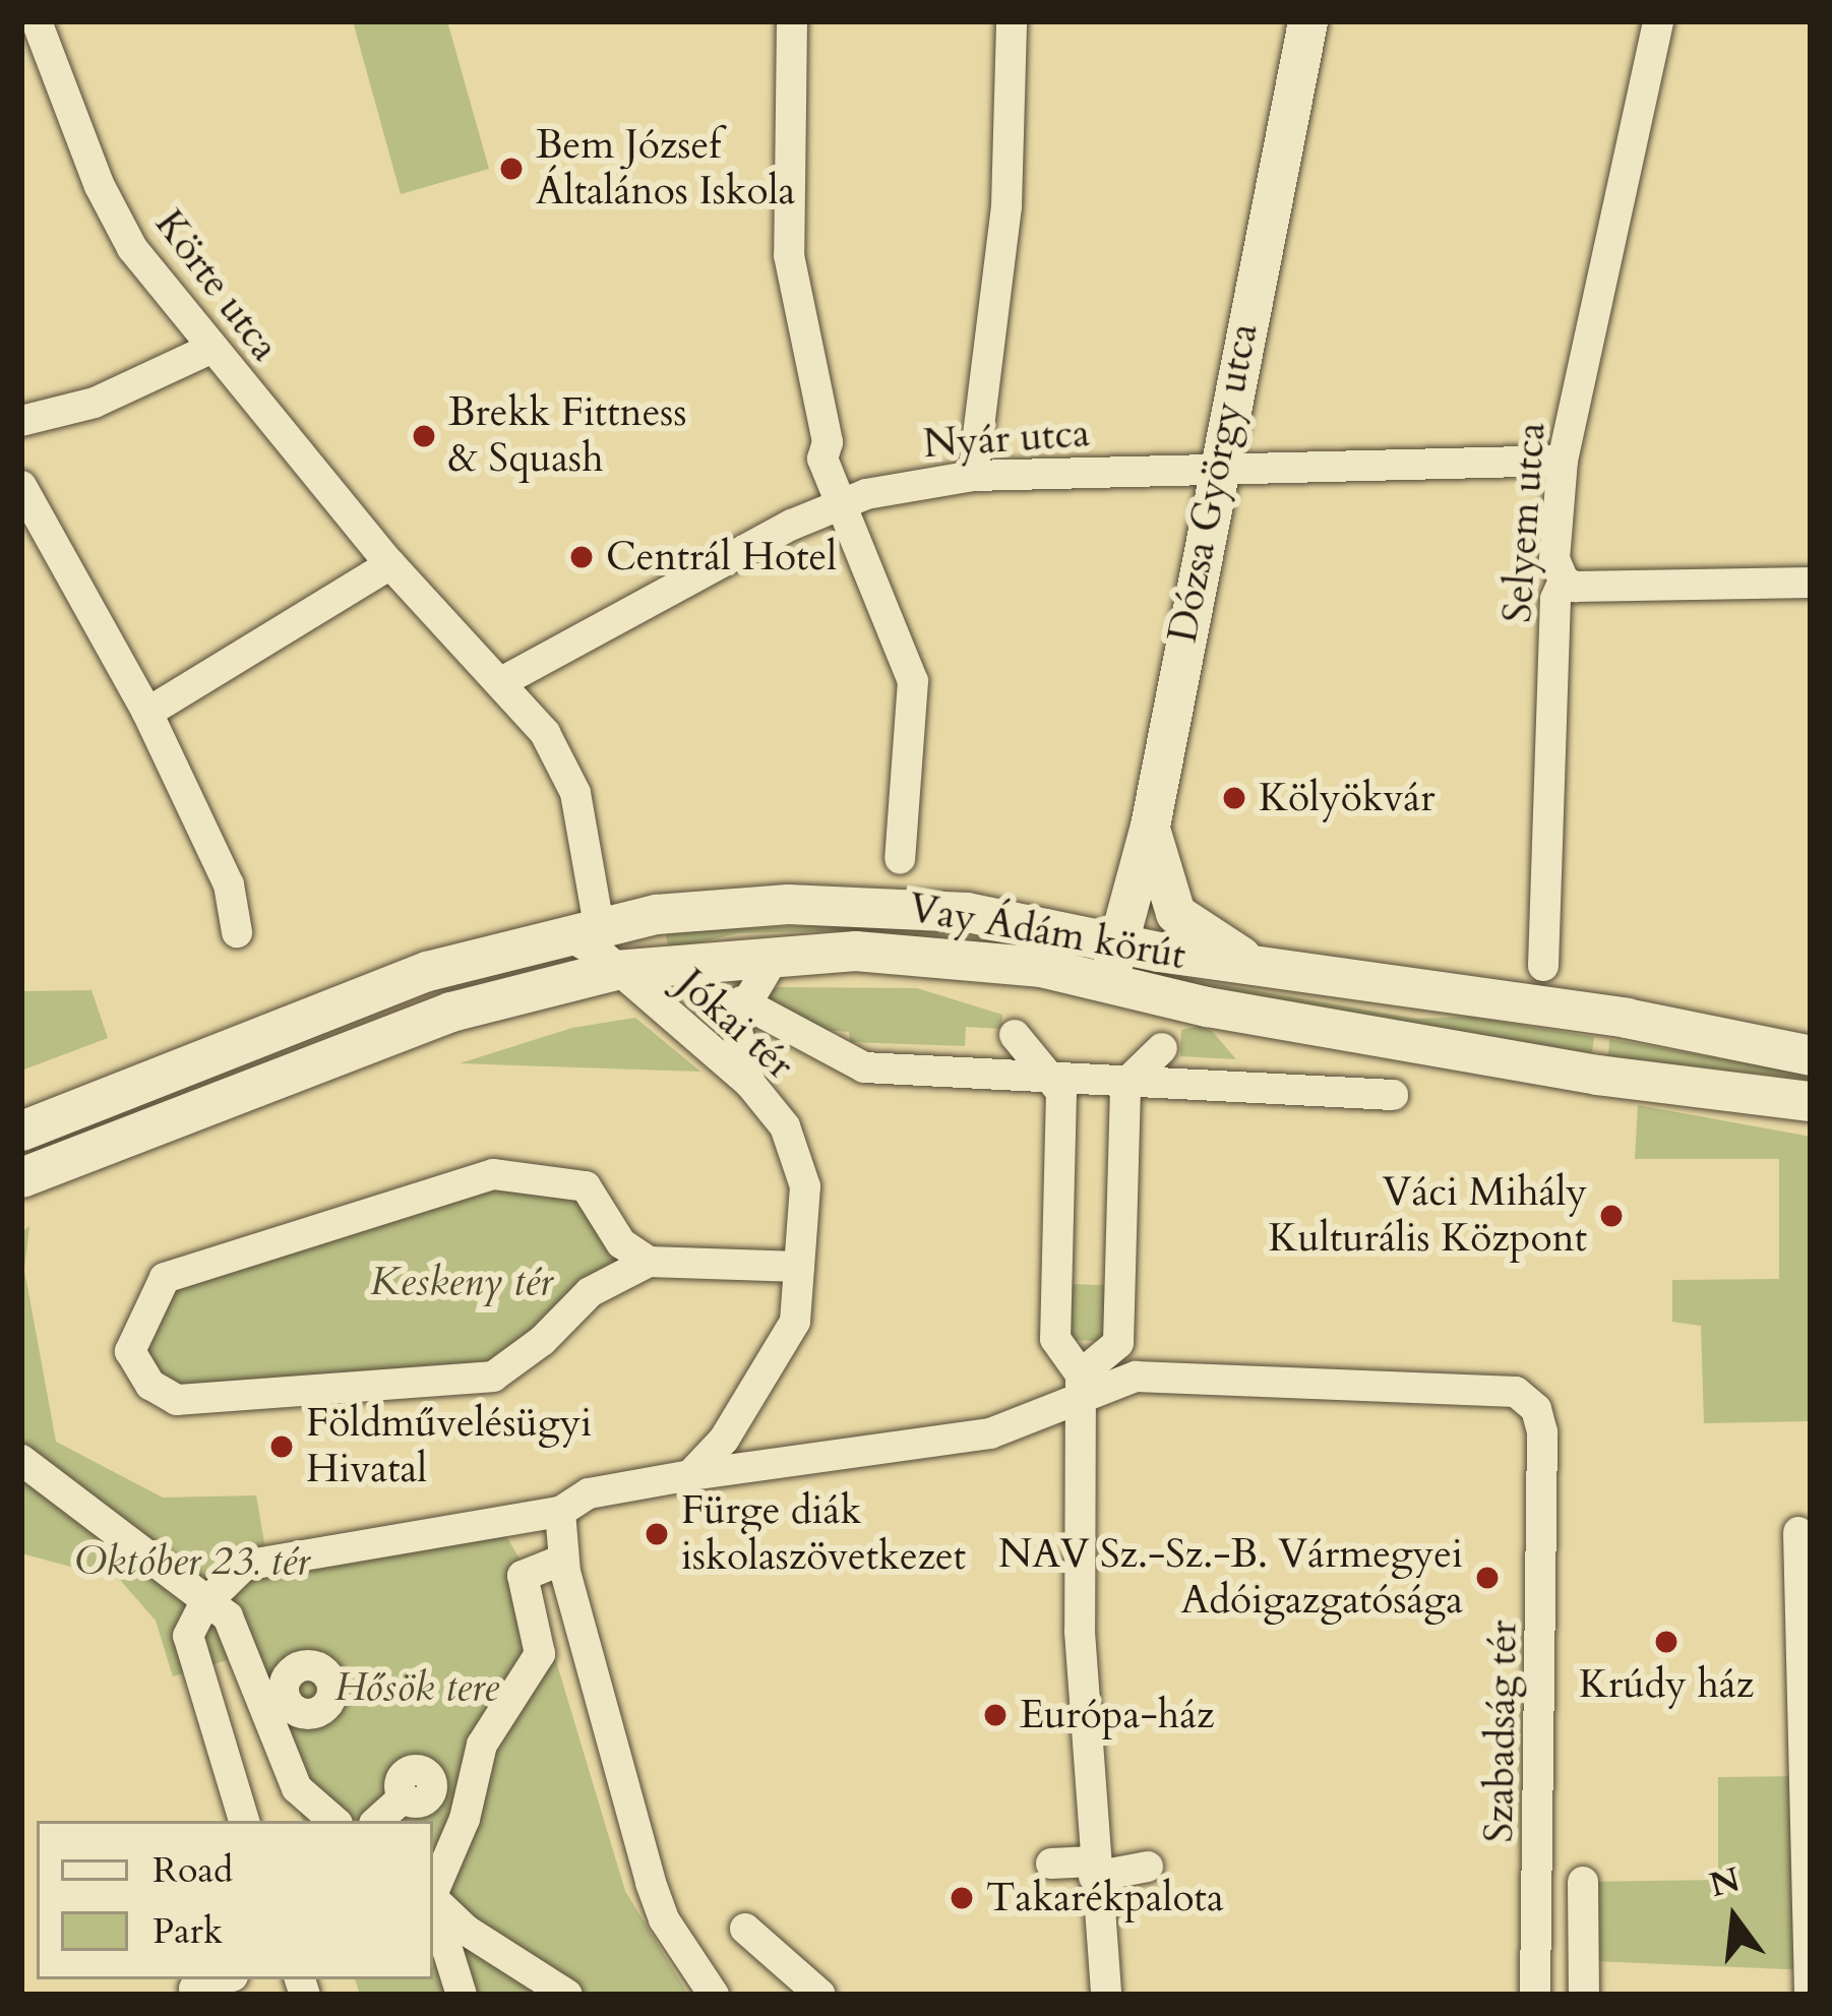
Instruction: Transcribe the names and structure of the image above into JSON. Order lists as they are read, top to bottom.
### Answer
{
  "streets": {
    "street": [
      "Körte utca",
      "Nyár utca",
      "Dózsa György utca",
      "Selyem utca",
      "Vay Ádám körút",
      "Jókai tér",
      "Szabadság tér"
    ]
  },
  "crossings": [
    ["Körte utca", "Nyár utca"],
    ["Körte utca", "Vay Ádám körút"],
    ["Körte utca", "Jókai tér"],
    ["Nyár utca", "Dózsa György utca"],
    ["Nyár utca", "Selyem utca"],
    ["Dózsa György utca", "Vay Ádám körút"],
    ["Vay Ádám körút", "Jókai tér"]
  ],
  "parks": ["Keskeny tér", "Október 23. tér", "Hősök tere"],
  "places": [
    "Bem József Általános Iskola",
    "Brekk Fittness & Squash",
    "Centrál Hotel",
    "Kölyökvár",
    "Váci Mihály Kulturális Központ",
    "Földművelésügyi Hivatal",
    "Fürge diák iskolaszövetkezet",
    "NAV Sz.-Sz.-B. Vármegyei Adóigazgatósága",
    "Krúdy ház",
    "Európa-ház",
    "Takarékpalota"
  ],
  "legend": ["Road", "Park"],
  "north": "top"
}
